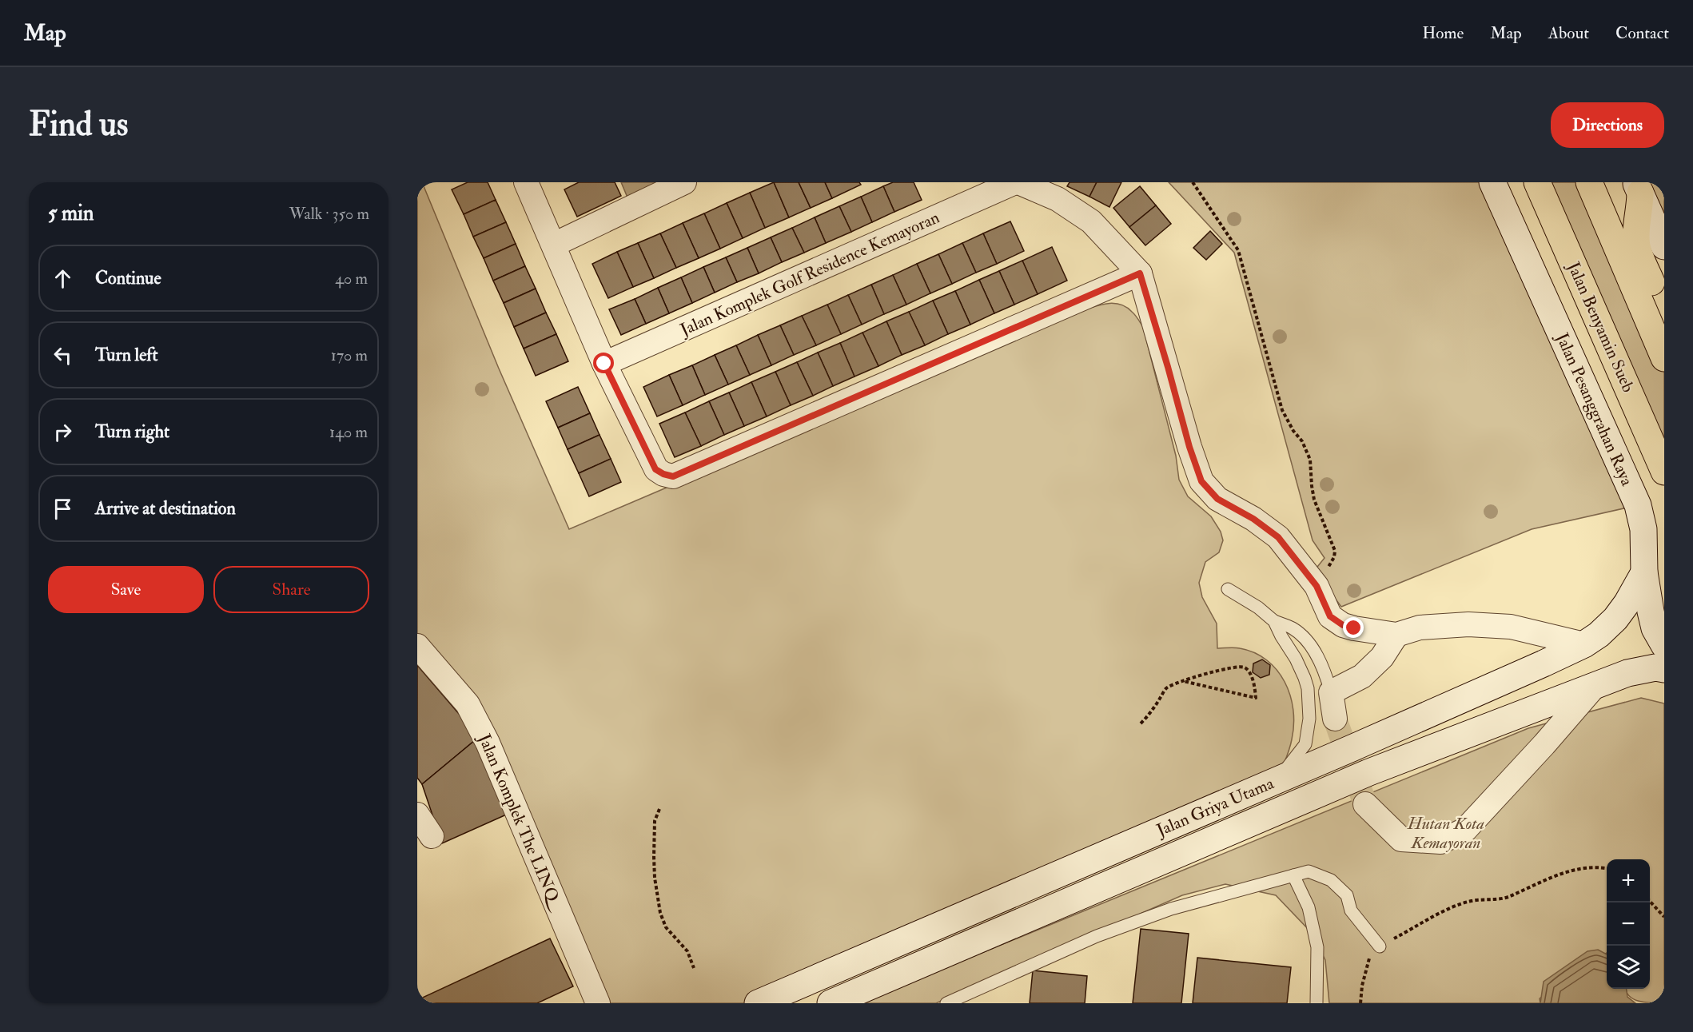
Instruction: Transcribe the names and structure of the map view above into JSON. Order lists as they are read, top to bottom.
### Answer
{
  "streets": {
    "main road": ["Jalan Benyamin Sueb", "Jalan Pesanggrahan Raya", "Jalan Griya Utama"],
    "street": ["Jalan Komplek Golf Residence Kemayoran", "Jalan Komplek The LINQ"]
  },
  "crossings": [
    ["Jalan Komplek Golf Residence Kemayoran", "Jalan Griya Utama"],
    ["Jalan Pesanggrahan Raya", "Jalan Griya Utama"]
  ],
  "parks": ["Hutan Kota Kemayoran"],
  "page": {
    "header": "Map",
    "nav": [
      "Home",
      "Map",
      "About",
      "Contact"
    ],
    "buttons": [
      "Directions",
      ["Save", "Share"]
    ],
    "title": "Find us",
    "heading": ["5 min", "Walk · 350 m"],
    "list": [
      ["Continue", "40 m"],
      ["Turn left", "170 m"],
      ["Turn right", "140 m"],
      "Arrive at destination"
    ],
    "map_buttons": ["+", "−"]
  }
}
